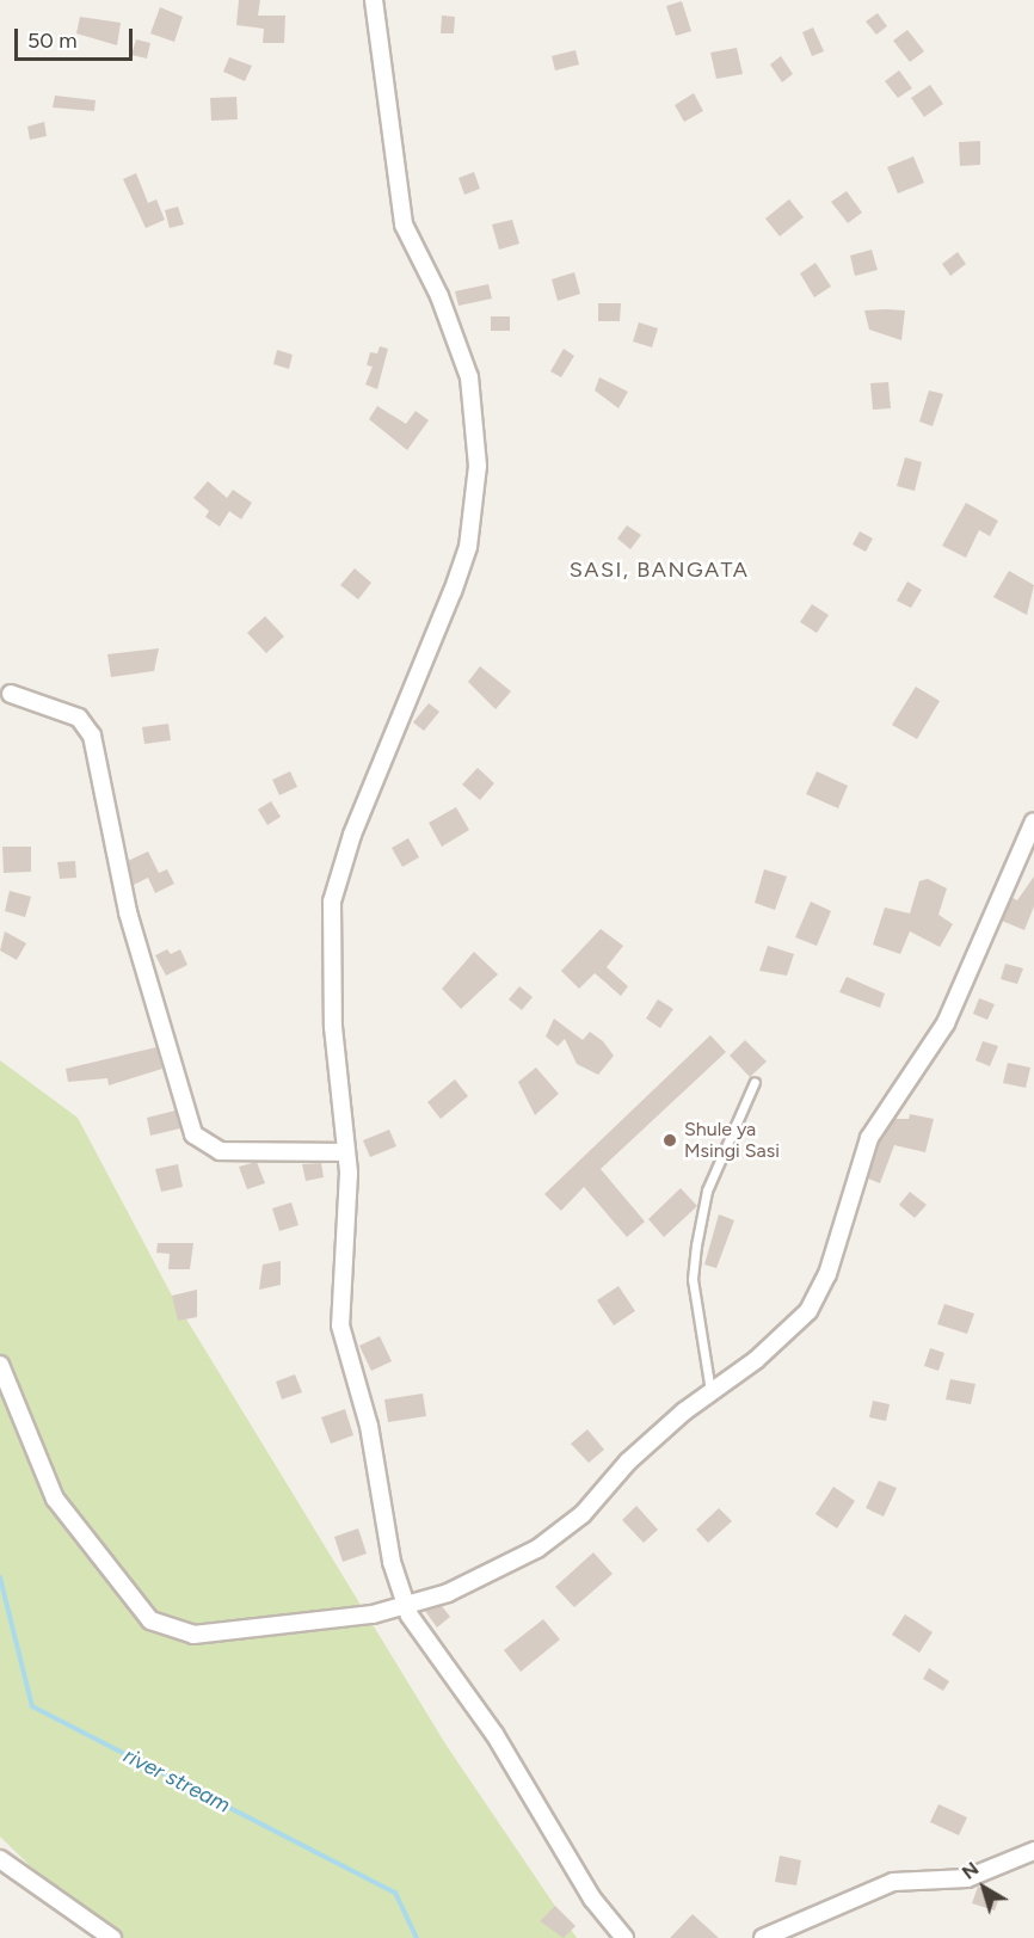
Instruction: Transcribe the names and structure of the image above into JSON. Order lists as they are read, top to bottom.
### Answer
{
  "districts": ["SASI, BANGATA"],
  "water": ["river stream"],
  "places": ["Shule ya Msingi Sasi"],
  "scale_bar": "50 m",
  "north": "top left"
}
